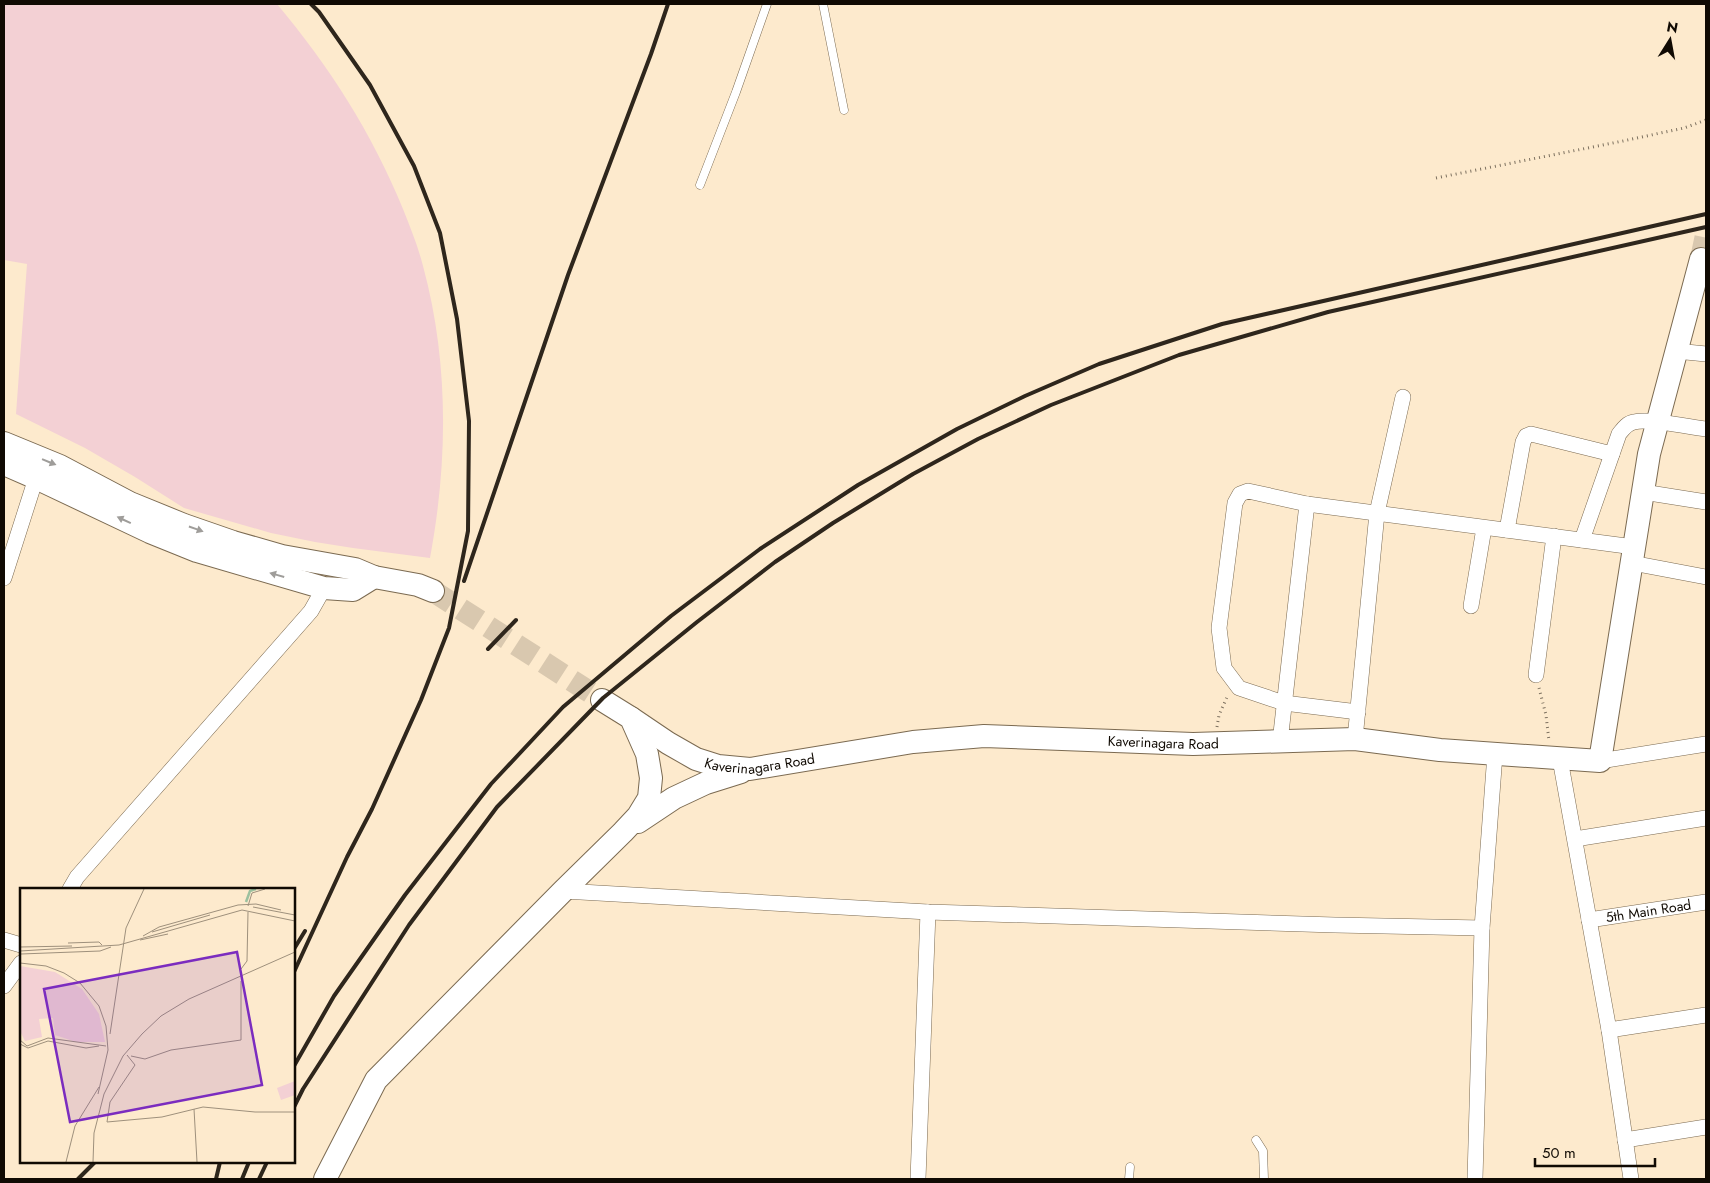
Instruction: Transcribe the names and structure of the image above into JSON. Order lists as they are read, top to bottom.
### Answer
{
  "streets": {
    "street": ["Kaverinagara Road", "5th Main Road"]
  },
  "scale_bar": "50 m",
  "north": "top"
}
